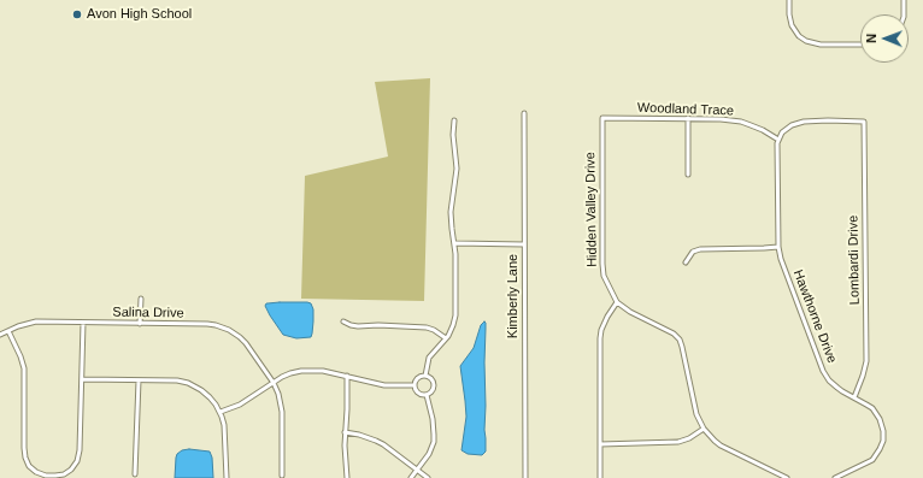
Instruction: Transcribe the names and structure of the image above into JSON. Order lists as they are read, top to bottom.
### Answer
{
  "streets": {
    "street": [
      "Woodland Trace",
      "Hidden Valley Drive",
      "Lombardi Drive",
      "Kimberly Lane",
      "Salina Drive",
      "Hawthorne Drive"
    ]
  },
  "crossings": [
    ["Woodland Trace", "Hidden Valley Drive"],
    ["Woodland Trace", "Lombardi Drive"],
    ["Woodland Trace", "Hawthorne Drive"],
    ["Lombardi Drive", "Hawthorne Drive"]
  ],
  "places": ["Avon High School"],
  "north": "left"
}
